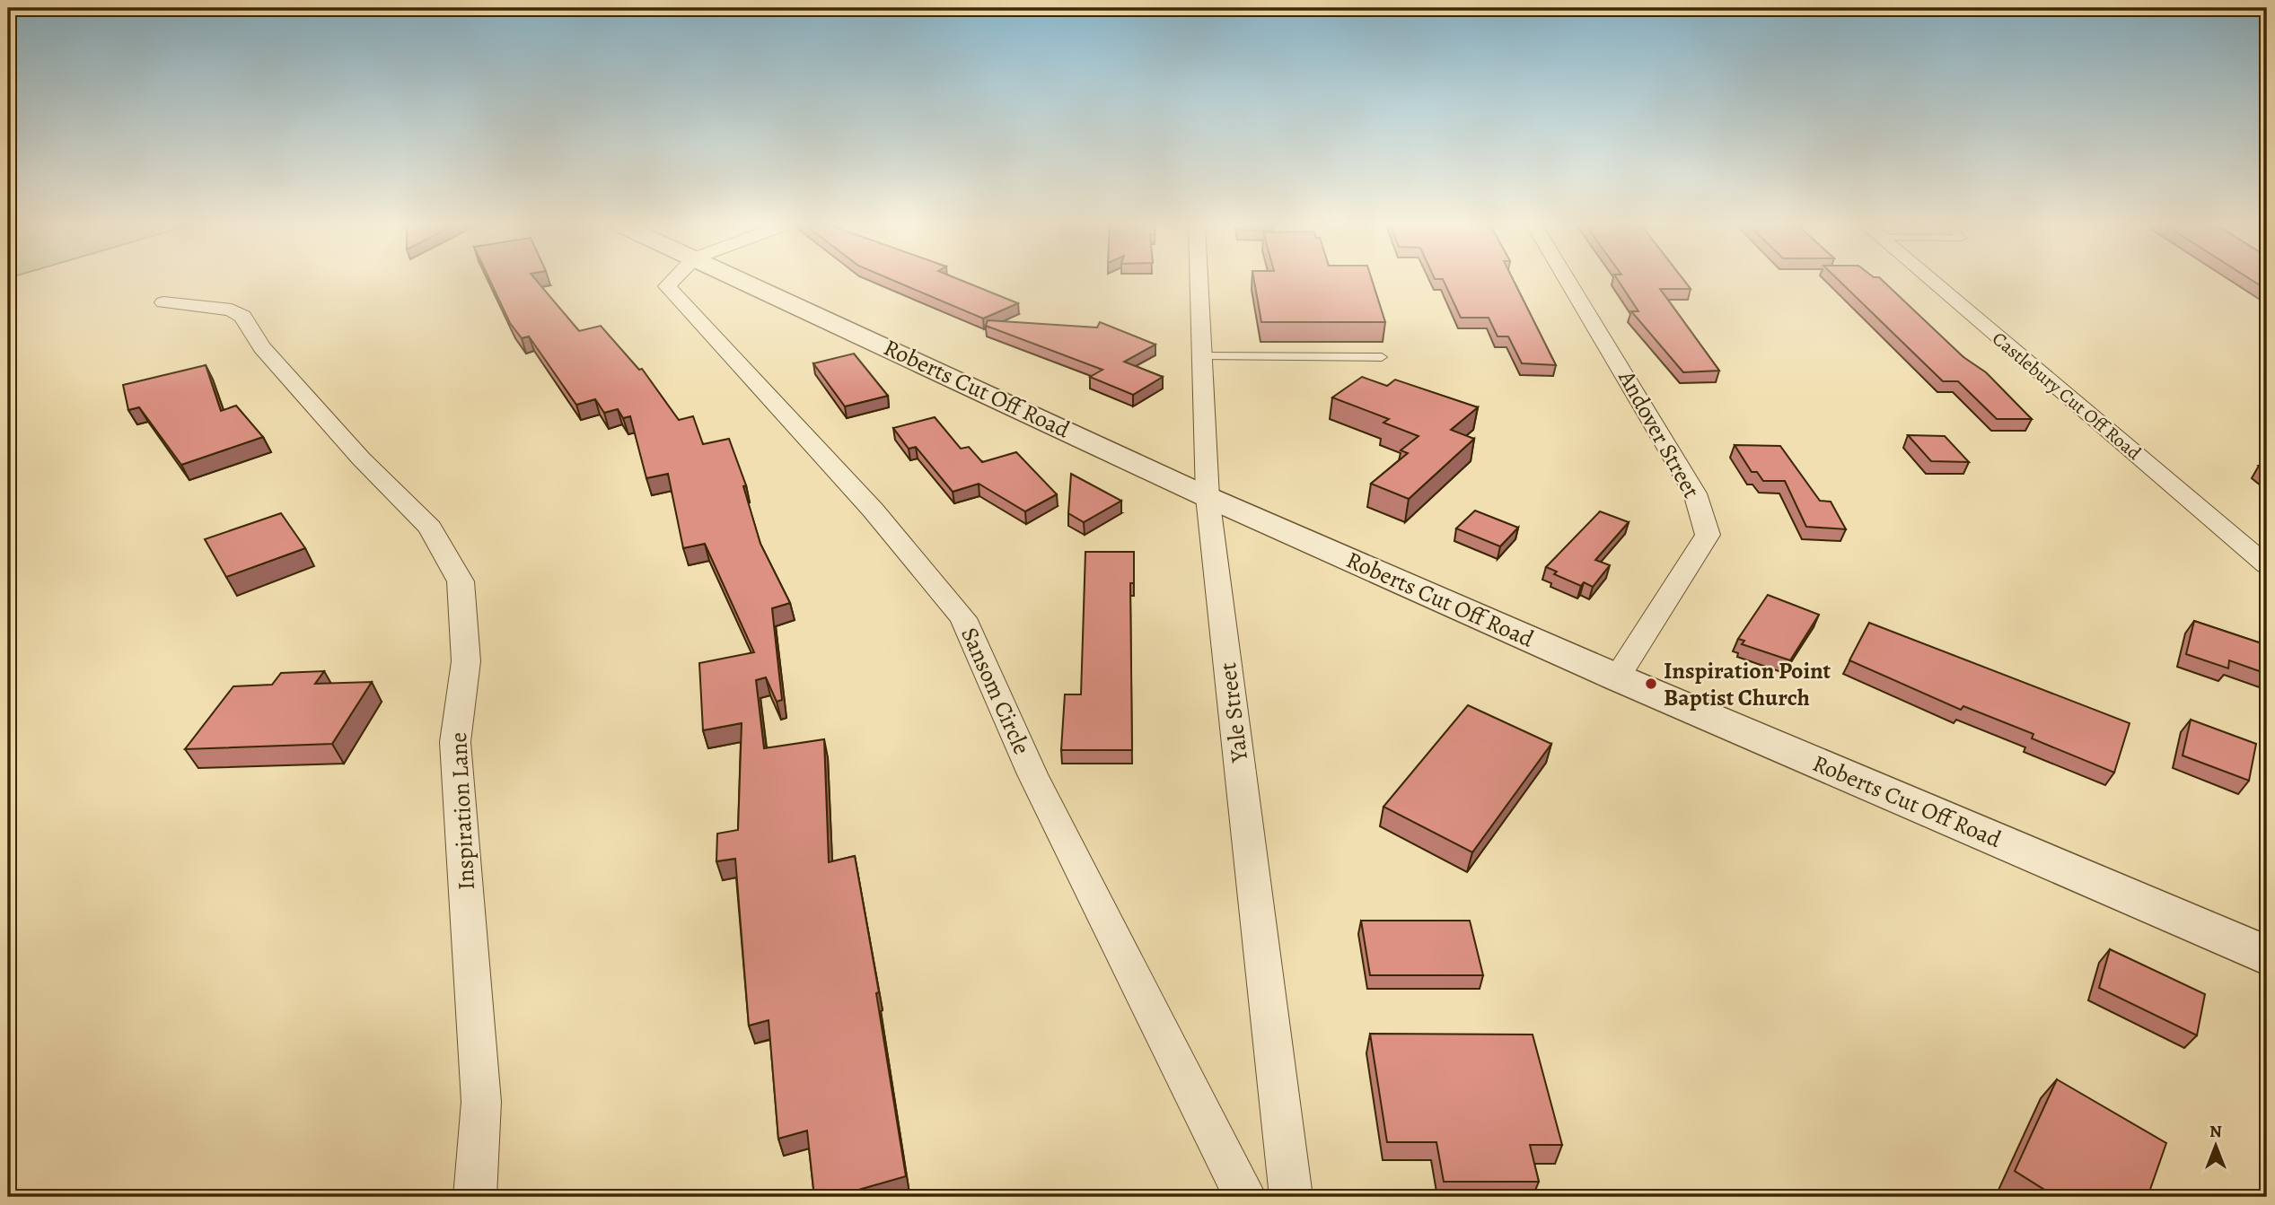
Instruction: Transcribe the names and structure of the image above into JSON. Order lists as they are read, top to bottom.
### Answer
{
  "streets": {
    "street": [
      "Roberts Cut Off Road",
      "Castlebury Cut Off Road",
      "Andover Street",
      "Sansom Circle",
      "Yale Street",
      "Inspiration Lane"
    ]
  },
  "crossings": [
    ["Roberts Cut Off Road", "Andover Street"],
    ["Roberts Cut Off Road", "Yale Street"]
  ],
  "places": ["Inspiration Point Baptist Church"],
  "north": "top"
}
